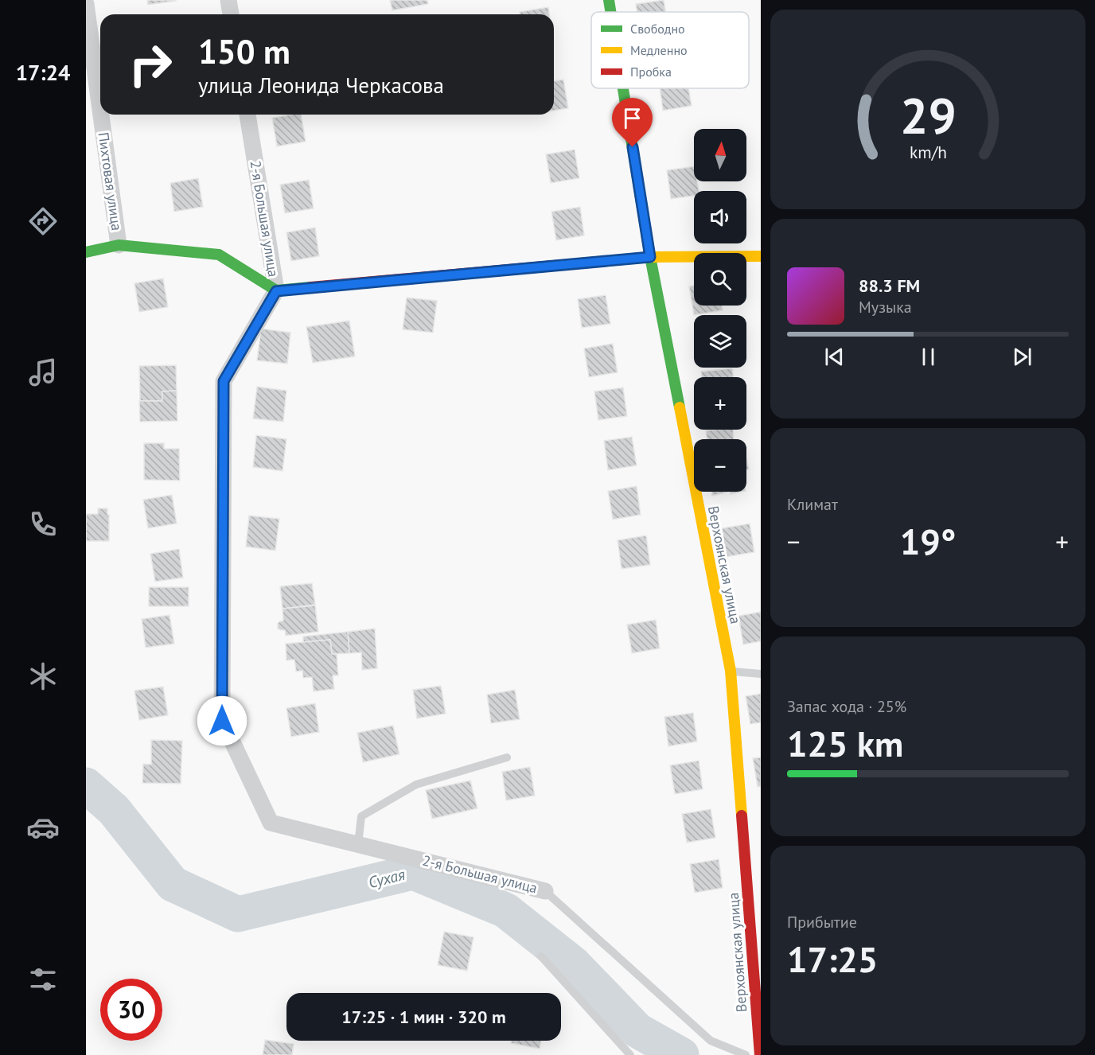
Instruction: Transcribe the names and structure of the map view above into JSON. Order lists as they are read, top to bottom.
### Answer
{
  "streets": {
    "street": ["Пихтовая улица", "2-я Большая улица", "Верхоянская улица"]
  },
  "water": ["Сухая"],
  "legend": ["Свободно", "Медленно", "Пробка"],
  "north": "top",
  "page": {
    "tabs": "17:24",
    "turn": ["150 m", "улица Леонида Черкасова"],
    "map_buttons": ["+", "−"],
    "song": ["88.3 FM", "Музыка"],
    "tile": [
      "Климат",
      ["Запас хода · 25%", "125 km"],
      ["Прибытие", "17:25"]
    ],
    "heat": ["−", "19°", "+"],
    "limit": "30",
    "trip": "17:25 · 1 мин · 320 m",
    "gauge": ["29", "km/h"]
  }
}
